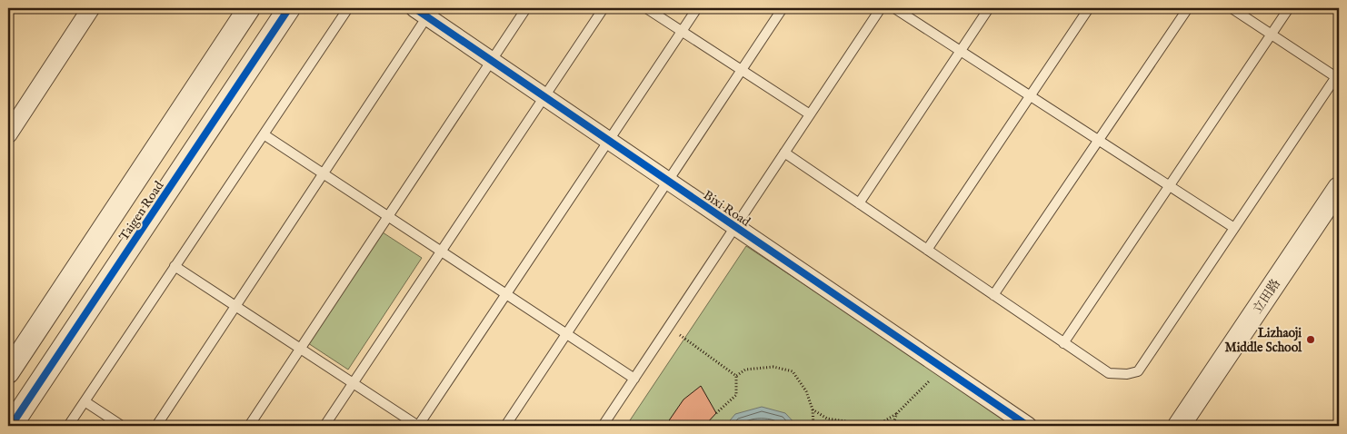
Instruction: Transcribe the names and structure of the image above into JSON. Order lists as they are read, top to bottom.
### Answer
{
  "streets": {
    "street": ["Bixi Road", "Taigen Road", "立田路"]
  },
  "places": ["Lizhaoji Middle School"]
}
